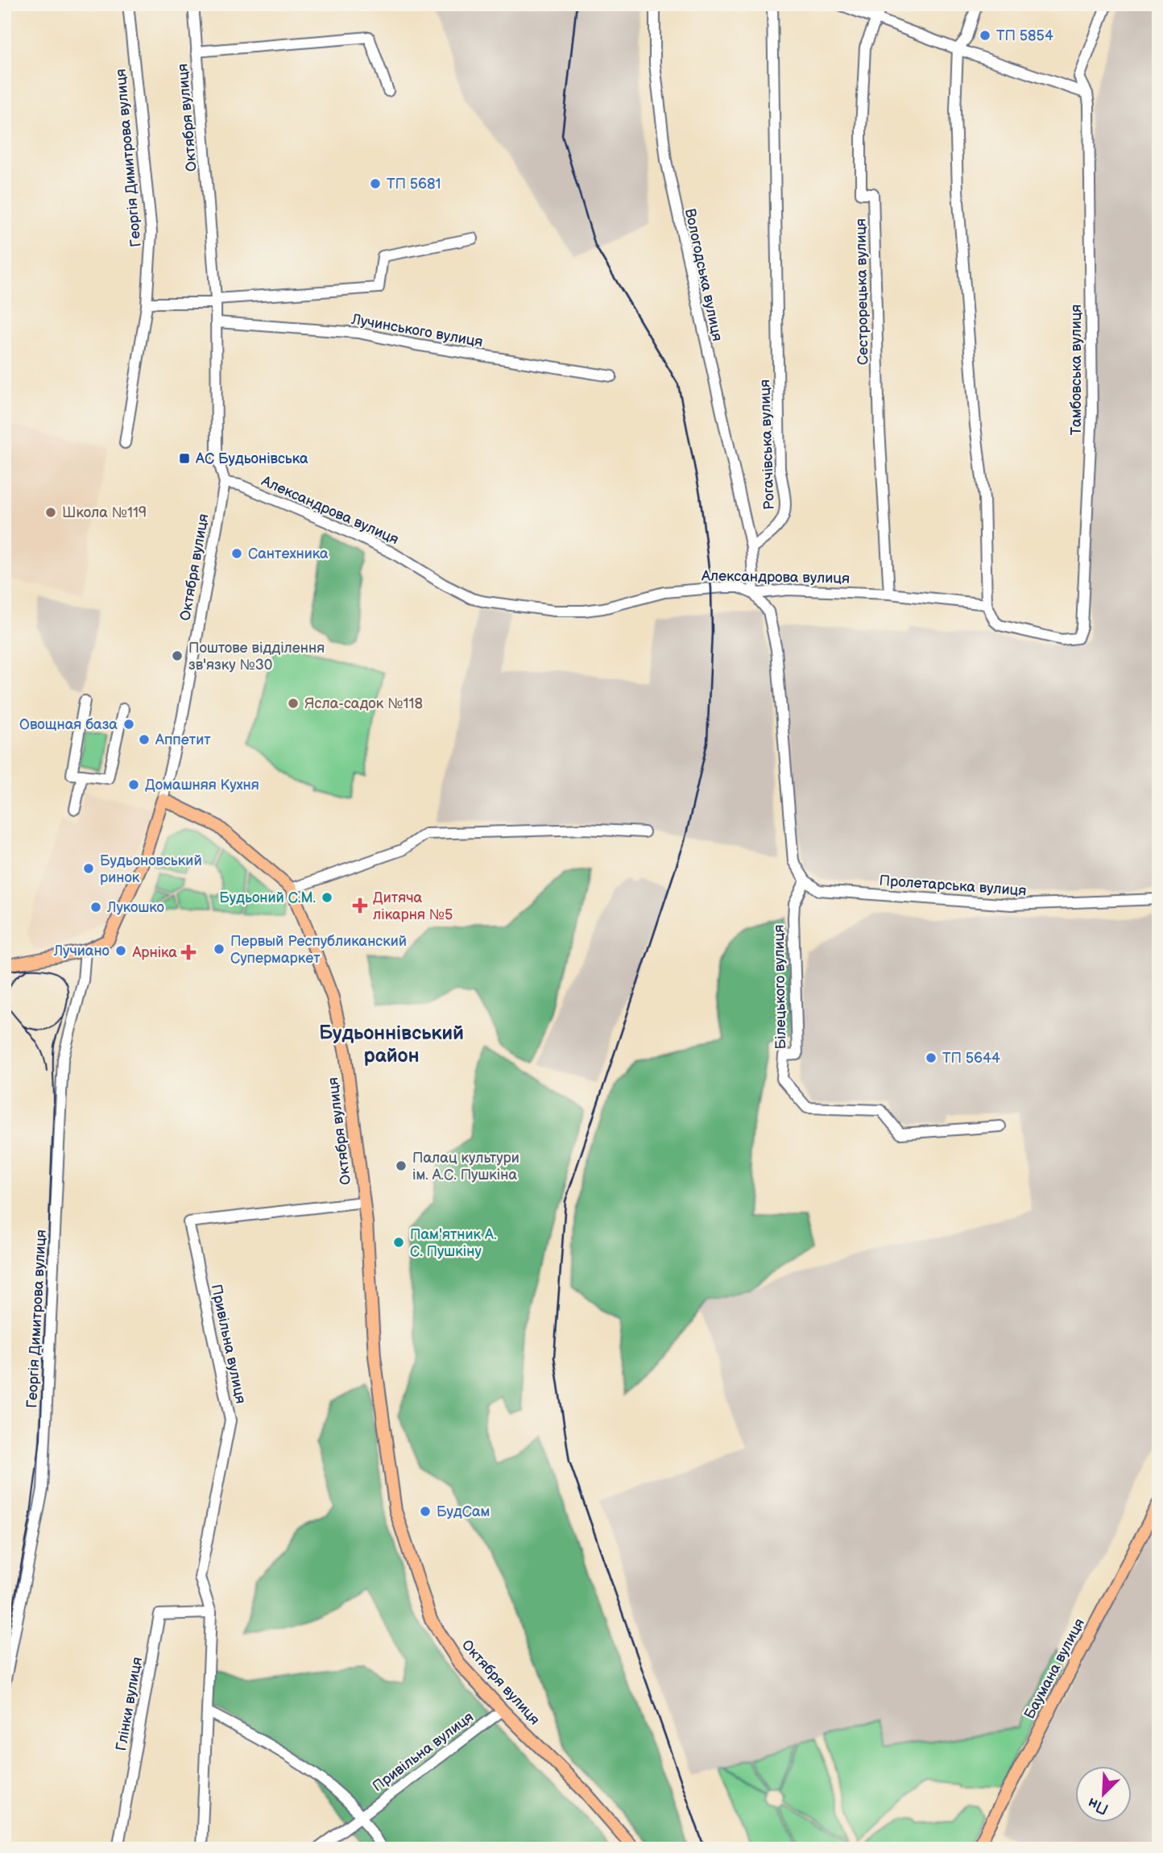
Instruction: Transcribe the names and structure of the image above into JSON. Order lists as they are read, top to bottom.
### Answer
{
  "streets": {
    "main road": ["Октября вулиця", "Баумана вулиця"],
    "street": [
      "Георгія Димитрова вулиця",
      "Вологодська вулиця",
      "Сестрорецька вулиця",
      "Лучинського вулиця",
      "Тамбовська вулиця",
      "Рогачівська вулиця",
      "Александрова вулиця",
      "Пролетарська вулиця",
      "Білецького вулиця",
      "Привільна вулиця",
      "Глінки вулиця"
    ]
  },
  "crossings": [
    ["Октября вулиця", "Лучинського вулиця"],
    ["Октября вулиця", "Александрова вулиця"],
    ["Октября вулиця", "Привільна вулиця"],
    ["Вологодська вулиця", "Рогачівська вулиця"],
    ["Сестрорецька вулиця", "Александрова вулиця"],
    ["Тамбовська вулиця", "Александрова вулиця"],
    ["Пролетарська вулиця", "Білецького вулиця"],
    ["Привільна вулиця", "Глінки вулиця"]
  ],
  "districts": ["Будьоннівський район"],
  "places": {
    "other": [
      "ТП 5854",
      "ТП 5681",
      "Школа №119",
      "Сантехника",
      "Поштове відділення зв'язку №30",
      "Ясла-садок №118",
      "Овощная база",
      "Аппетит",
      "Домашняя Кухня",
      "Будьоновський ринок",
      "Будьоний С.М.",
      "Лукошко",
      "Первый Республиканский Супермаркет",
      "Лучиано",
      "ТП 5644",
      "Палац культури ім. А.С. Пушкіна",
      "Пам'ятник А. С. Пушкіну",
      "БудСам"
    ],
    "transit": ["АС Будьонівська"],
    "health": ["Дитяча лікарня №5", "Арніка"]
  },
  "north": "bottom left"
}
